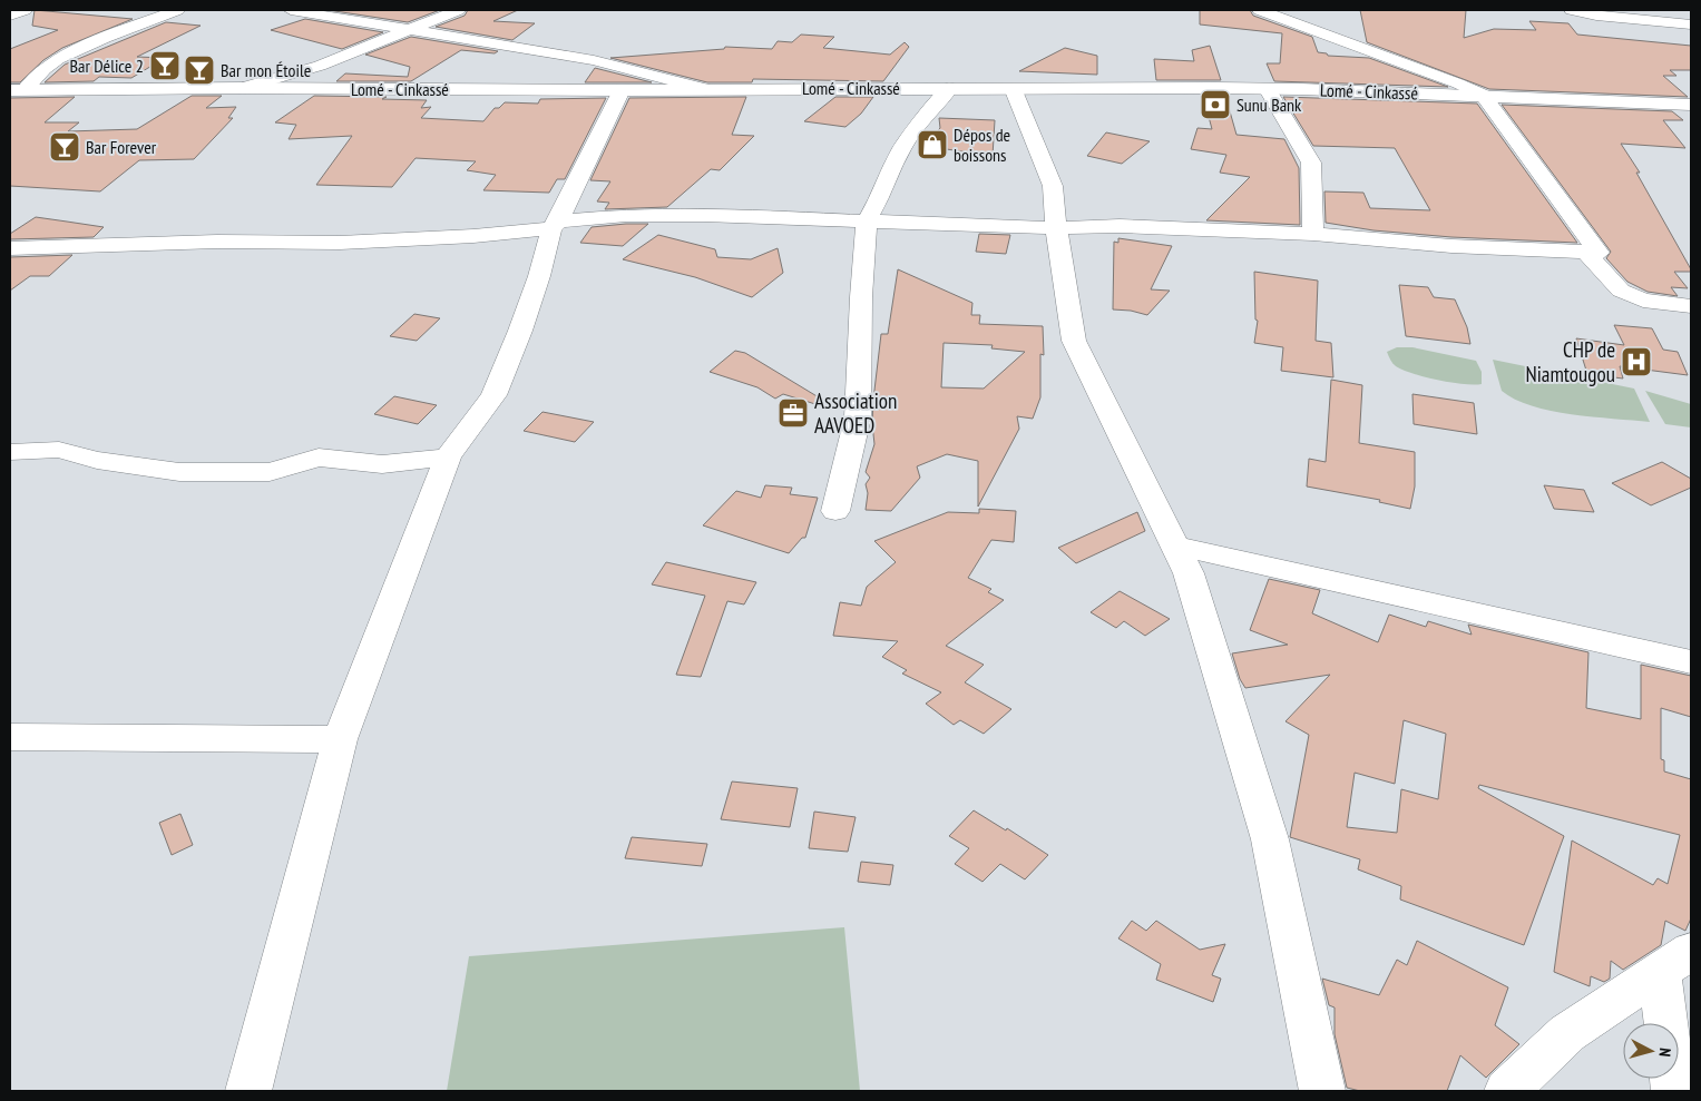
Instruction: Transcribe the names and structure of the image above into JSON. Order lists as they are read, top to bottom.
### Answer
{
  "streets": {
    "main road": ["Lomé - Cinkassé"]
  },
  "places": {
    "bar": ["Bar Délice 2", "Bar mon Étoile", "Bar Forever"],
    "bank": ["Sunu Bank"],
    "shop": ["Dépos de boissons"],
    "hospital": ["CHP de Niamtougou"],
    "office": ["Association AAVOED"]
  },
  "north": "right"
}
